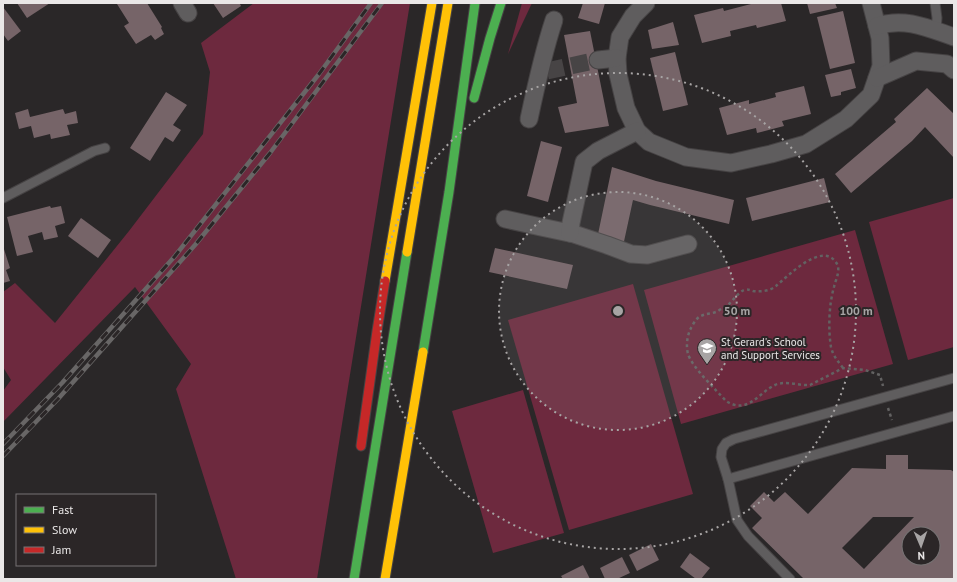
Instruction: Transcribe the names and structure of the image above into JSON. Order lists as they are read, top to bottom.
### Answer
{
  "places": {
    "school or university": ["St Gerard's School and Support Services"]
  },
  "legend": ["Fast", "Slow", "Jam"],
  "north": "bottom",
  "rings": ["50 m", "100 m"]
}
